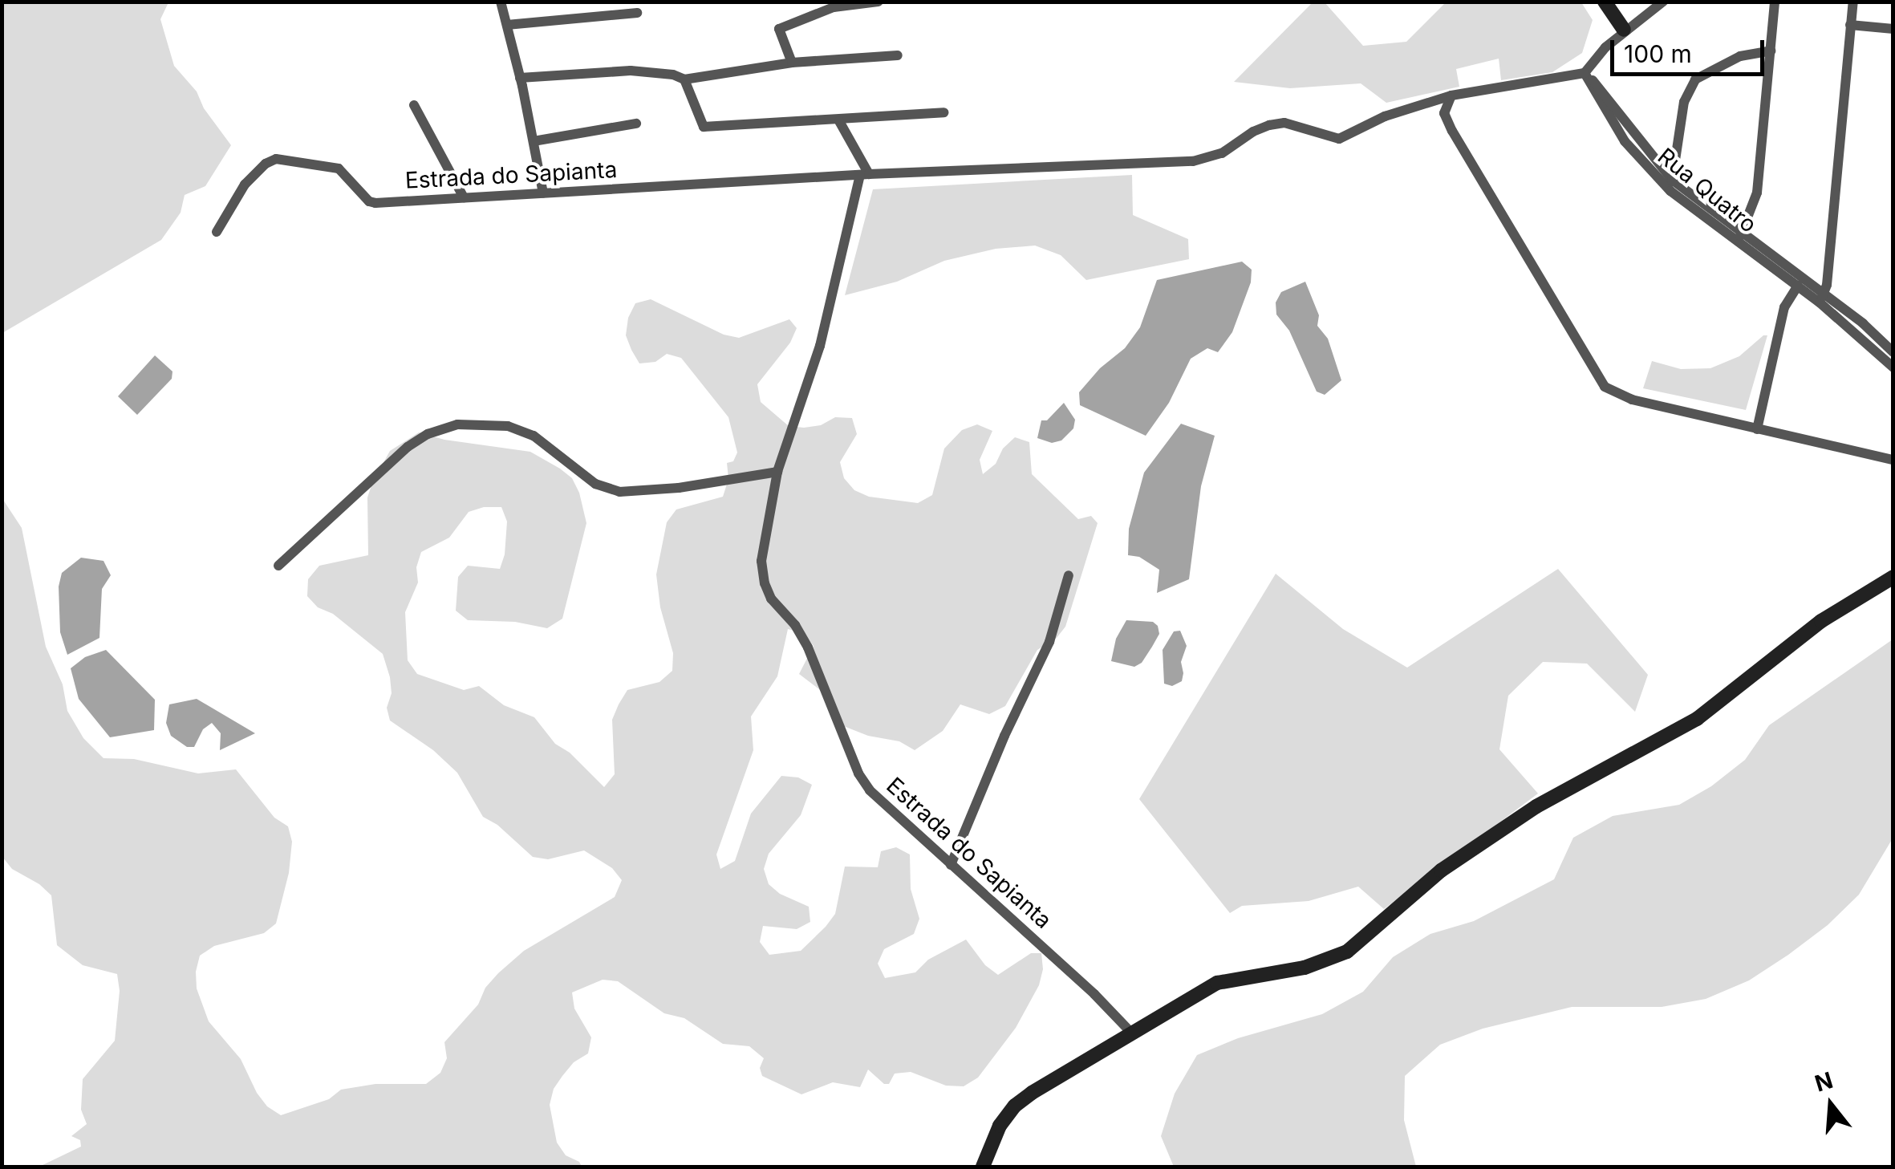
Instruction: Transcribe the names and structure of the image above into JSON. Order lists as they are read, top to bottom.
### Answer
{
  "streets": {
    "street": ["Estrada do Sapianta", "Rua Quatro"]
  },
  "crossings": [
    ["Estrada do Sapianta", "Rua Quatro"]
  ],
  "scale_bar": "100 m",
  "north": "top"
}
